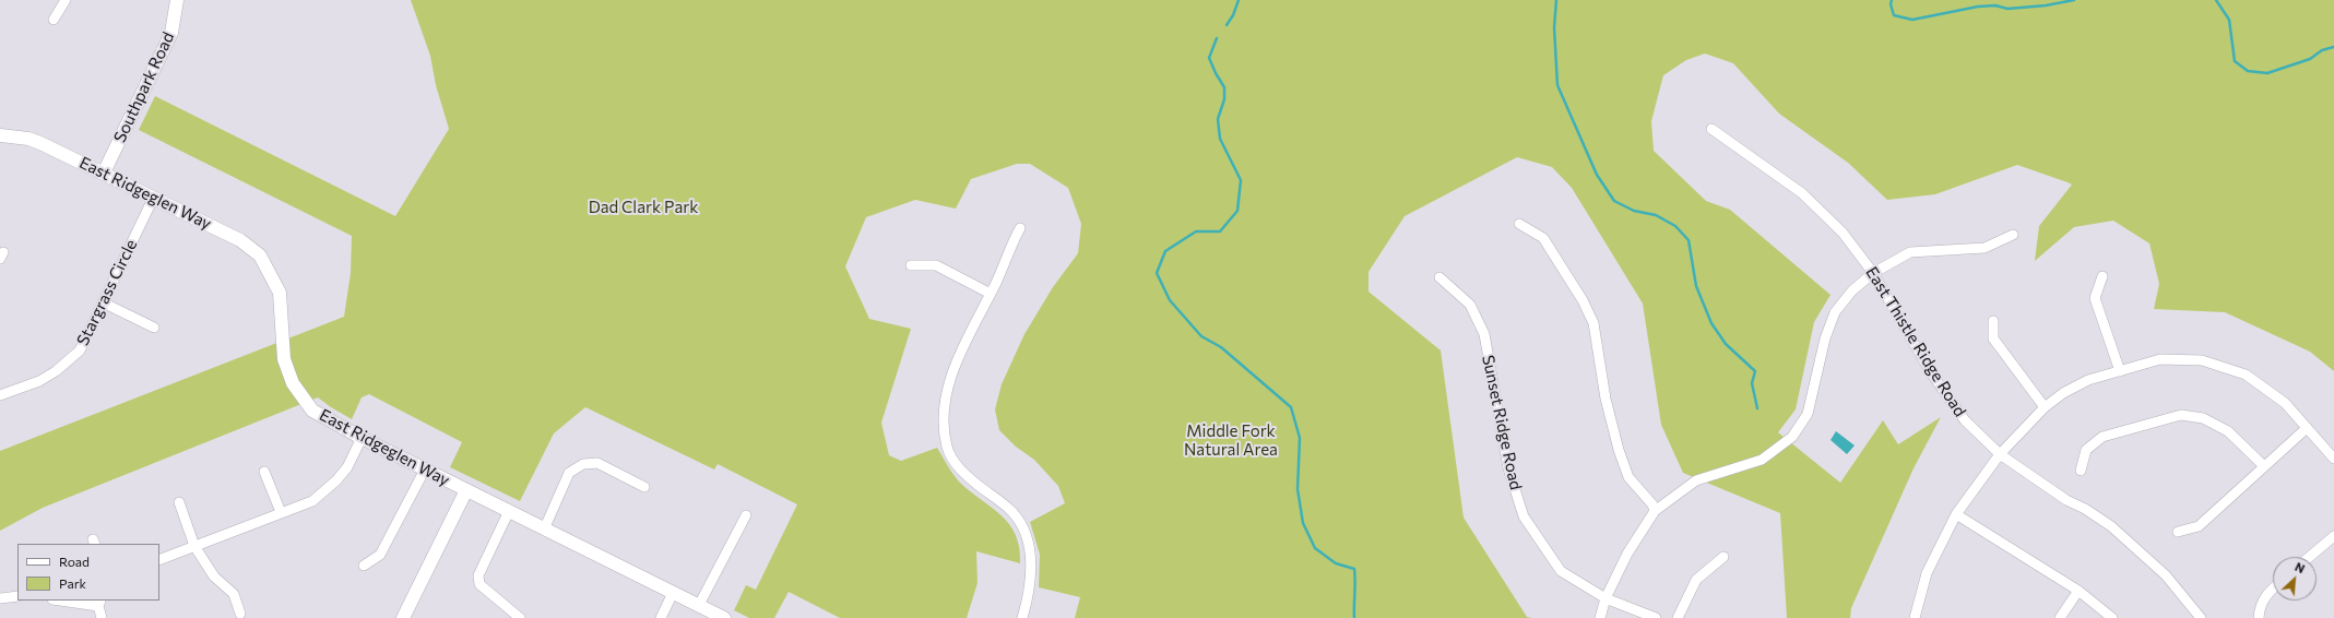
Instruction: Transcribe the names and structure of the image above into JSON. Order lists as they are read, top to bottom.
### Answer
{
  "streets": {
    "street": [
      "Southpark Road",
      "East Ridgeglen Way",
      "Stargrass Circle",
      "East Thistle Ridge Road",
      "Sunset Ridge Road"
    ]
  },
  "crossings": [
    ["Southpark Road", "East Ridgeglen Way"],
    ["East Ridgeglen Way", "Stargrass Circle"]
  ],
  "parks": ["Dad Clark Park", "Middle Fork Natural Area"],
  "legend": ["Road", "Park"],
  "north": "top right"
}
